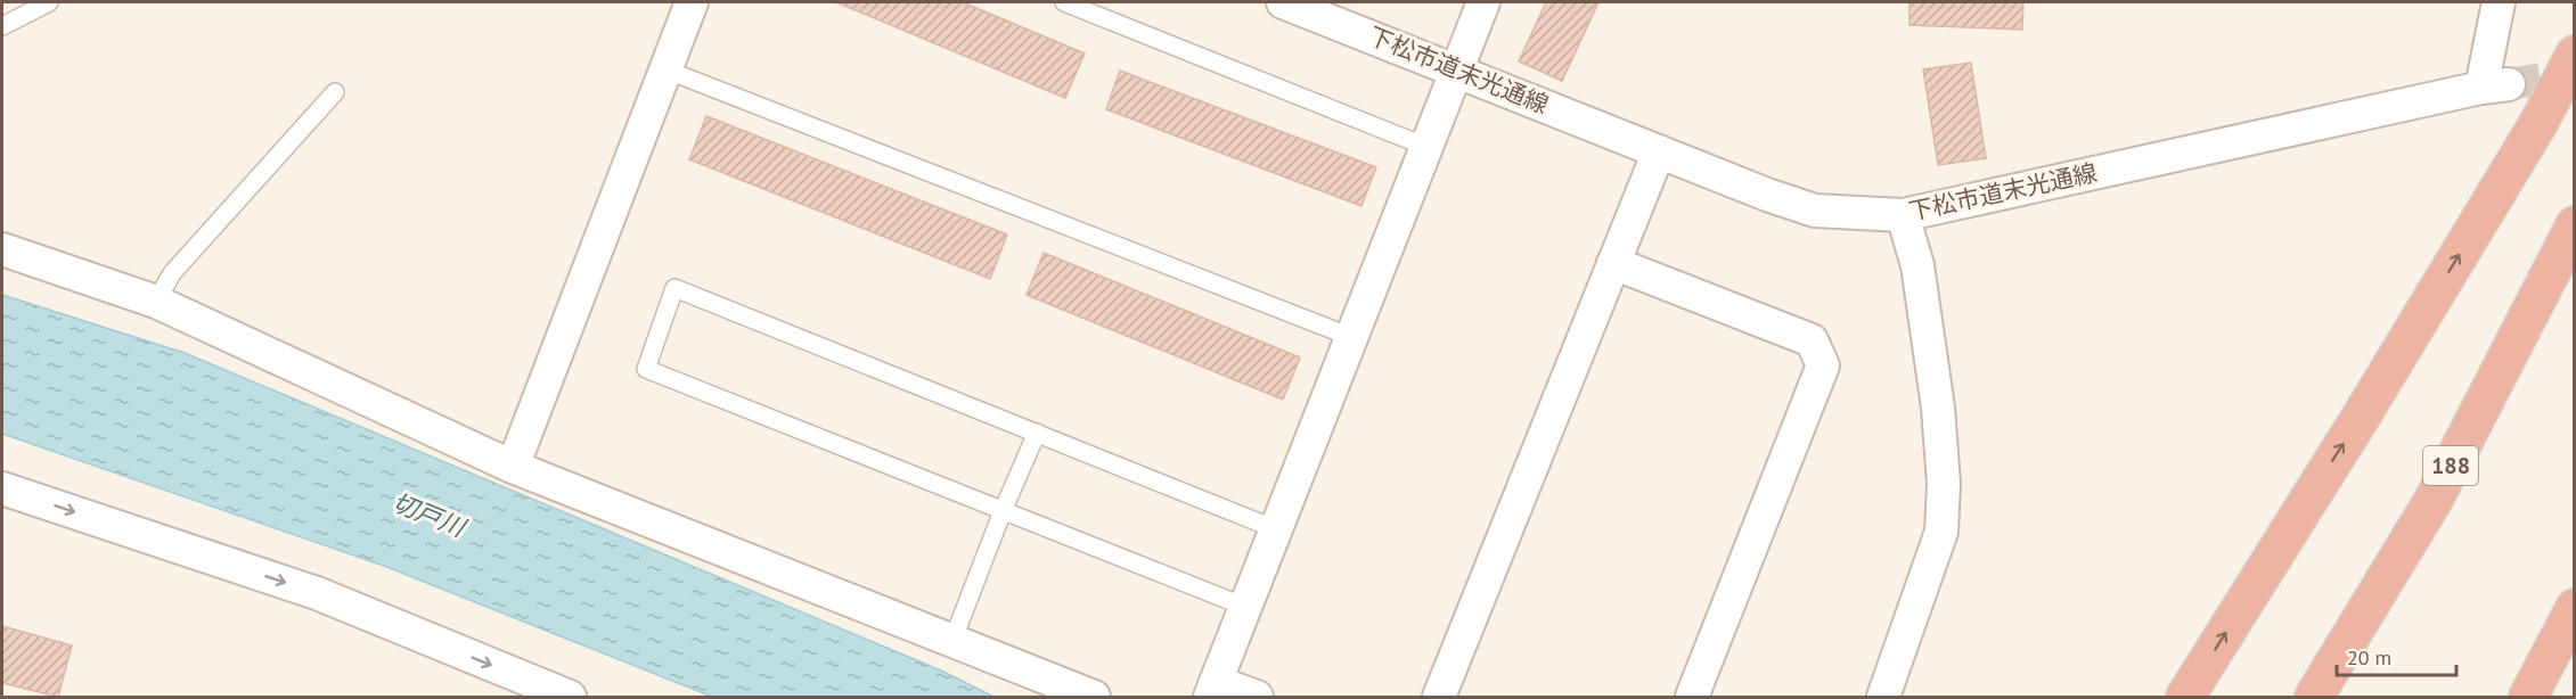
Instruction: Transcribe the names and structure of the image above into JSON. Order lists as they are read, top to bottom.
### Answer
{
  "streets": {
    "highway": ["188"],
    "street": ["下松市道末光通線"]
  },
  "water": ["切戸川"],
  "scale_bar": "20 m"
}
